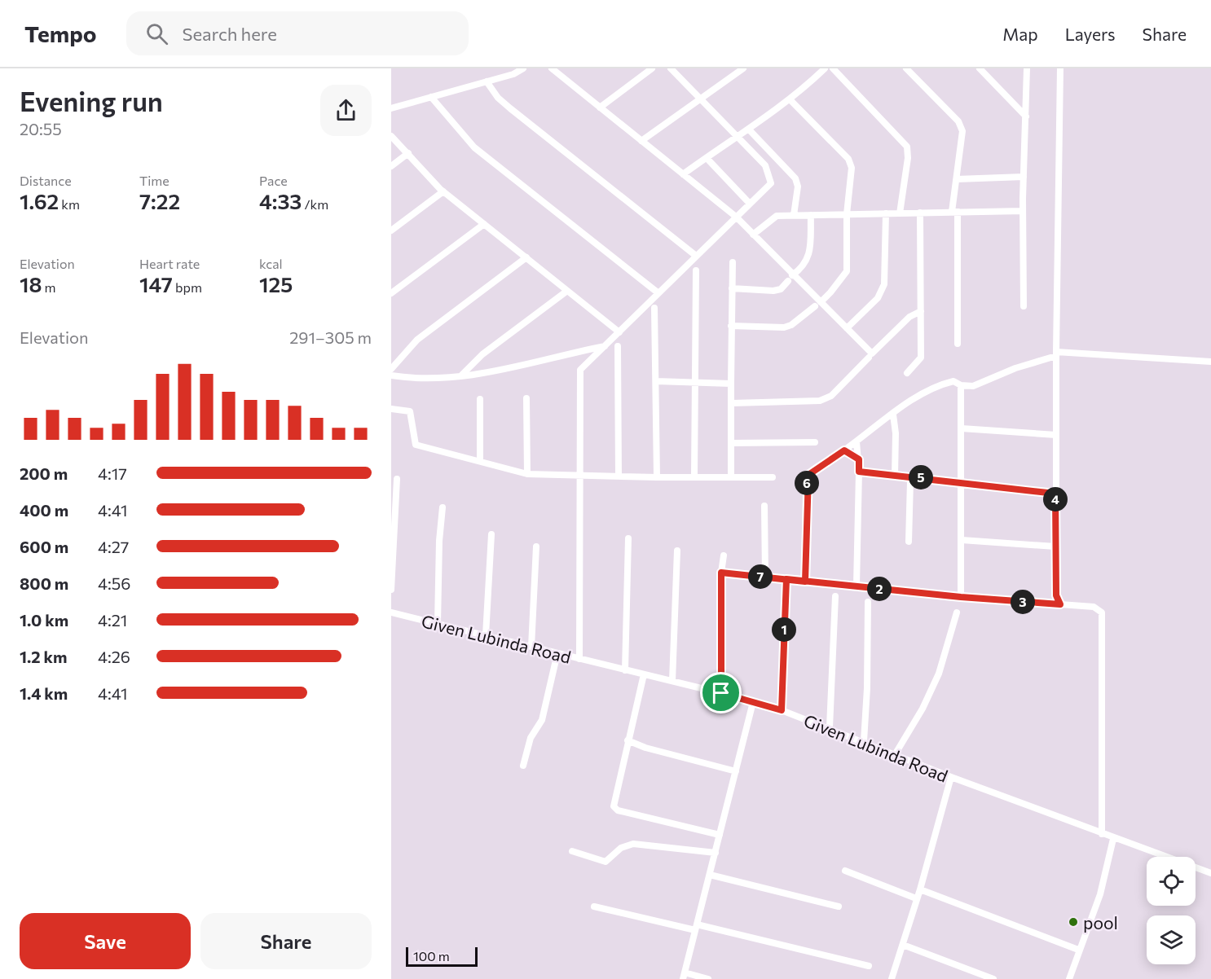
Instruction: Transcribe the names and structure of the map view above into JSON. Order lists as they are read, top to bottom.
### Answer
{
  "streets": {
    "street": ["Given Lubinda Road"]
  },
  "places": ["pool"],
  "scale_bar": "100 m",
  "page": {
    "header": "Tempo",
    "search": "Search here",
    "nav": ["Map", "Layers", "Share"],
    "heading": ["Evening run", "20:55"],
    "stats": [
      ["Distance", "1.62 km"],
      ["Time", "7:22"],
      ["Pace", "4:33 /km"],
      ["Elevation", "18 m"],
      ["Heart rate", "147 bpm"],
      ["kcal", "125"]
    ],
    "chart": ["Elevation", "291–305 m"],
    "list": [
      {
        "name": "200 m",
        "note": "4:17"
      },
      {
        "name": "400 m",
        "note": "4:41"
      },
      {
        "name": "600 m",
        "note": "4:27"
      },
      {
        "name": "800 m",
        "note": "4:56"
      },
      {
        "name": "1.0 km",
        "note": "4:21"
      },
      {
        "name": "1.2 km",
        "note": "4:26"
      },
      {
        "name": "1.4 km",
        "note": "4:41"
      }
    ],
    "pins": [
      "5",
      "6",
      "4",
      "7",
      "2",
      "3",
      "1"
    ],
    "buttons": ["Save", "Share"],
    "scale": "100 m"
  }
}
